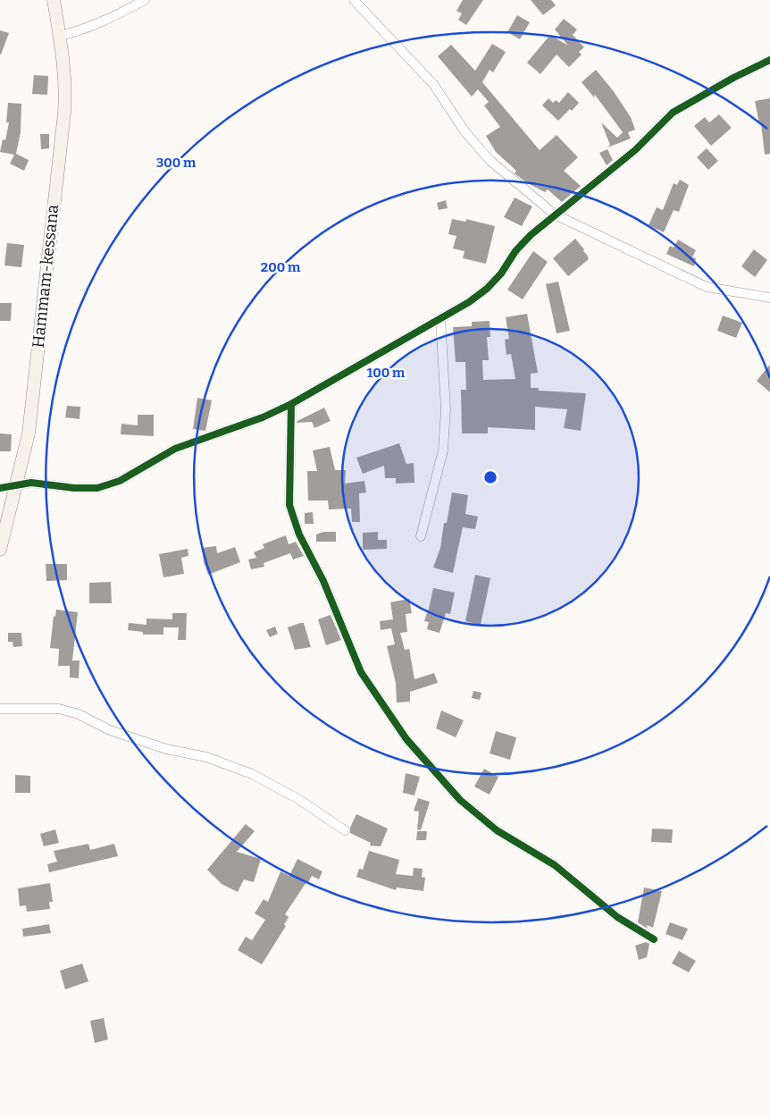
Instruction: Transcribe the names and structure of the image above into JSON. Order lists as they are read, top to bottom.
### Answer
{
  "streets": {
    "street": ["Hammam-kessana"]
  },
  "rings": ["300 m", "200 m", "100 m"]
}
